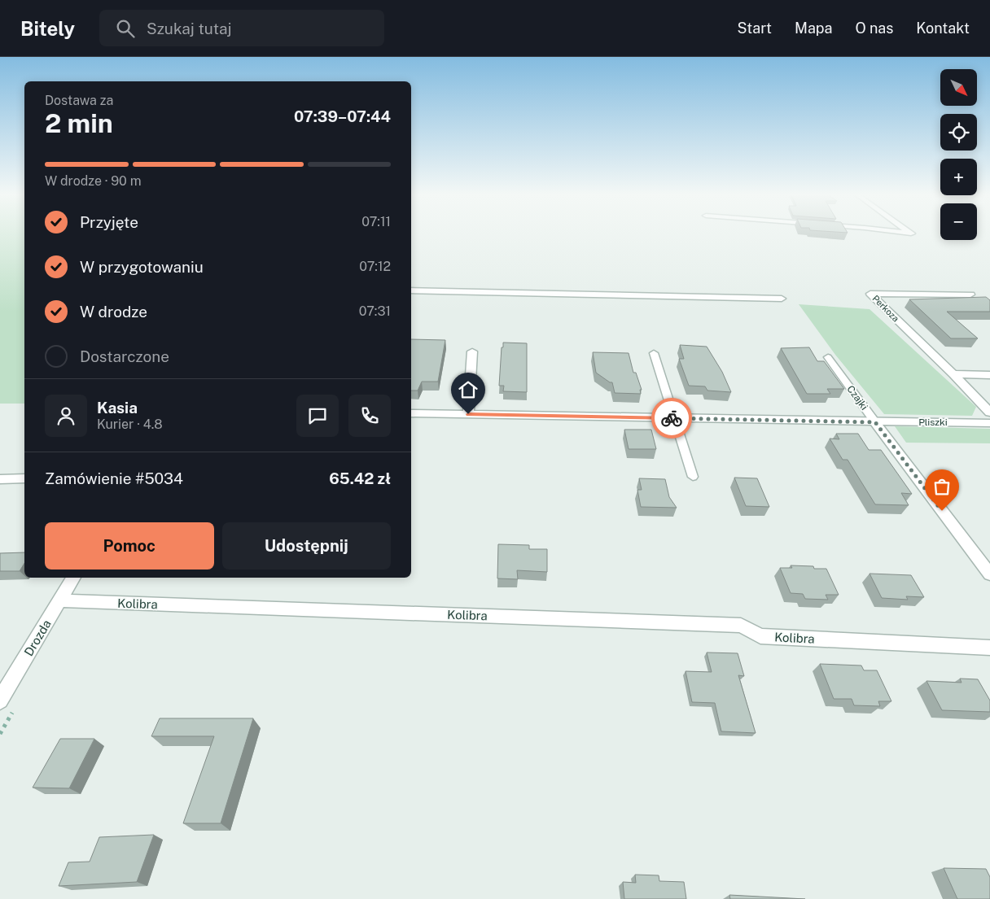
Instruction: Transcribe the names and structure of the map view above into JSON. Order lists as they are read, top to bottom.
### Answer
{
  "streets": {
    "street": [
      "Perkoza",
      "Czajki",
      "Pliszki",
      "Kolibra",
      "Drozda"
    ]
  },
  "crossings": [
    ["Czajki", "Pliszki"],
    ["Kolibra", "Drozda"]
  ],
  "north": "bottom right",
  "page": {
    "header": "Bitely",
    "search": "Szukaj tutaj",
    "nav": [
      "Start",
      "Mapa",
      "O nas",
      "Kontakt"
    ],
    "map_buttons": ["+", "−"],
    "heading": ["2 min", "Dostawa za", "07:39–07:44"],
    "panel": [
      "Kasia",
      "Kurier · 4.8",
      "Zamówienie #5034",
      "65.42 zł"
    ],
    "bar": "W drodze · 90 m",
    "list": [
      ["Przyjęte", "07:11"],
      ["W przygotowaniu", "07:12"],
      ["W drodze", "07:31"],
      "Dostarczone"
    ],
    "buttons": ["Pomoc", "Udostępnij"]
  }
}
